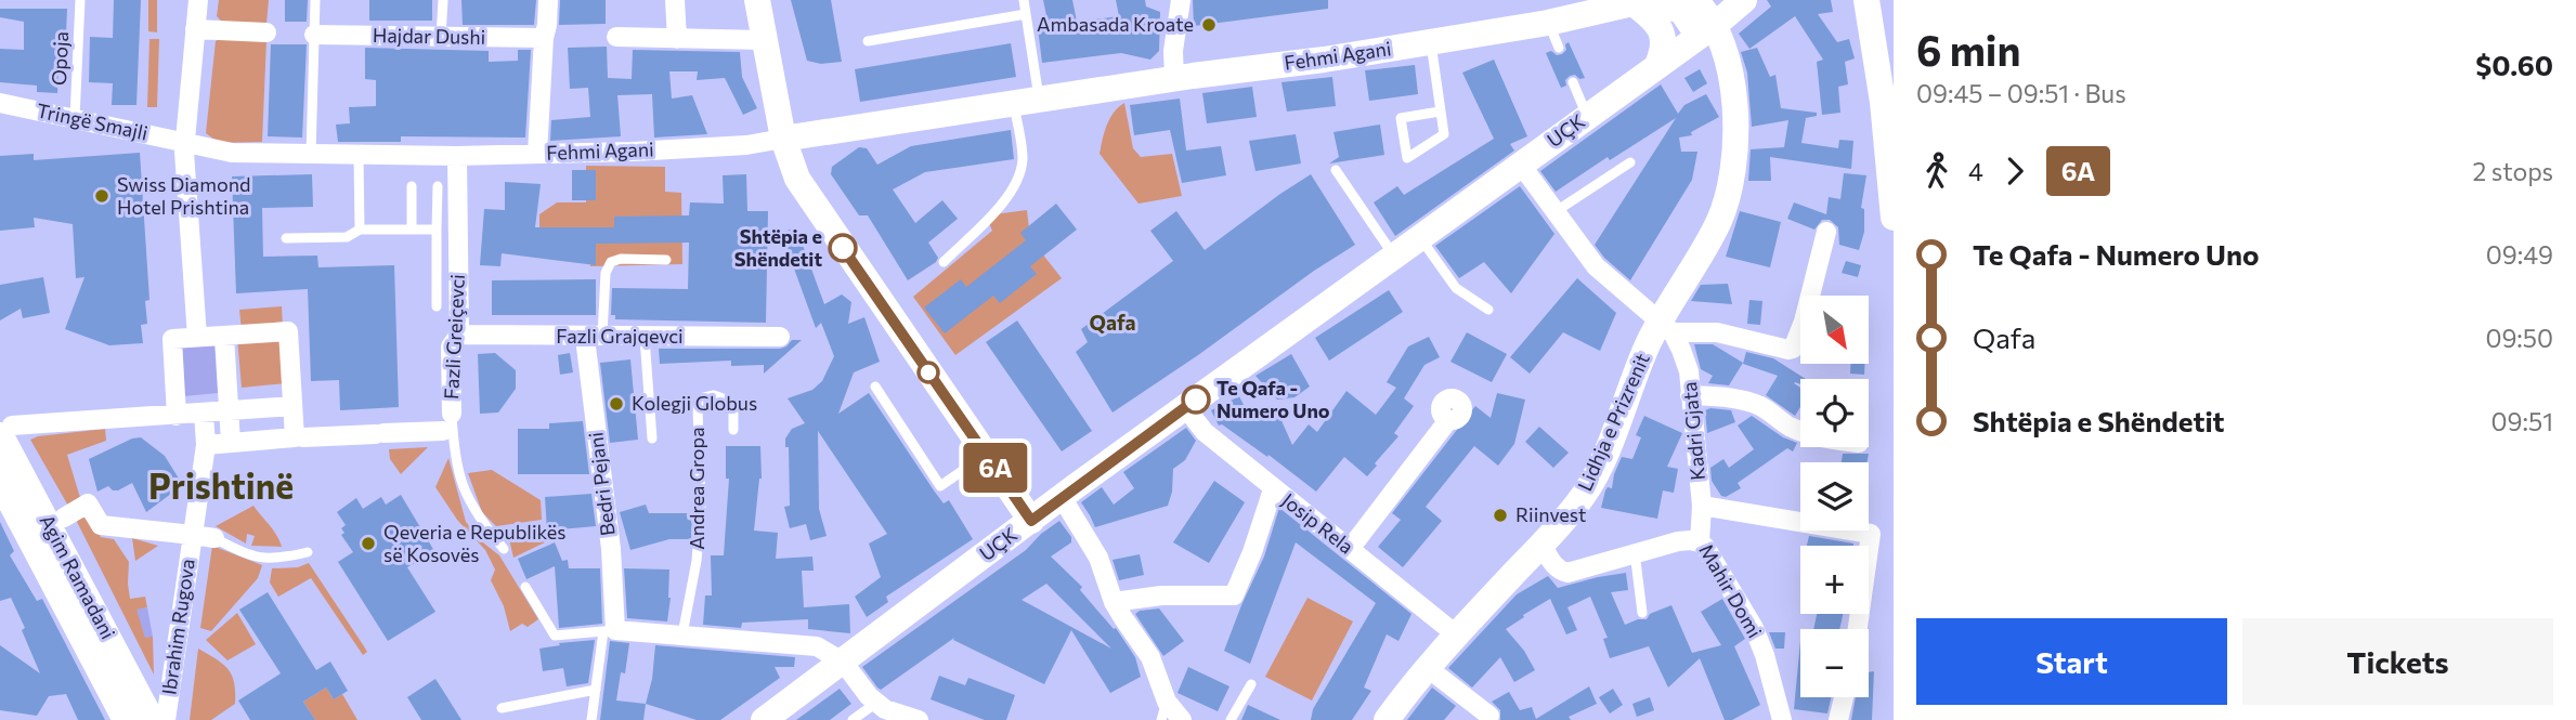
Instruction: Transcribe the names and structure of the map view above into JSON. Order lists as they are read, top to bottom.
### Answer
{
  "streets": {
    "main road": [
      "Fehmi Agani",
      "UÇK",
      "Lidhja e Prizrenit",
      "Agim Ramadani"
    ],
    "street": [
      "Hajdar Dushi",
      "Tringë Smajli",
      "Fazli Greiçevci",
      "Fazli Grajqevci",
      "Kadri Gjata",
      "Bedri Pejani",
      "Josip Rela",
      "Mahir Domi",
      "Ibrahim Rugova"
    ],
    "lane": ["Opoja", "Andrea Gropa"]
  },
  "crossings": [
    ["Fehmi Agani", "Tringë Smajli"],
    ["Fehmi Agani", "UÇK"],
    ["Fehmi Agani", "Fazli Greiçevci"],
    ["Fehmi Agani", "Lidhja e Prizrenit"],
    ["Opoja", "Tringë Smajli"],
    ["UÇK", "Lidhja e Prizrenit"],
    ["UÇK", "Josip Rela"],
    ["Fazli Greiçevci", "Fazli Grajqevci"],
    ["Fazli Grajqevci", "Bedri Pejani"],
    ["Lidhja e Prizrenit", "Kadri Gjata"],
    ["Lidhja e Prizrenit", "Josip Rela"],
    ["Kadri Gjata", "Mahir Domi"]
  ],
  "districts": ["Qafa", "Prishtinë"],
  "places": [
    "Ambasada Kroate",
    "Swiss Diamond Hotel Prishtina",
    "Shtëpia e Shëndetit",
    "Te Qafa - Numero Uno",
    "Kolegji Globus",
    "Riinvest",
    "Qeveria e Republikës së Kosovës"
  ],
  "lines": ["bus line 6A"],
  "north": "bottom right",
  "page": {
    "on_map": "6A",
    "heading": ["6 min", "09:45 – 09:51 · Bus", "$0.60"],
    "legs": ["4", "6A", "2 stops"],
    "list": [
      {
        "name": "Te Qafa - Numero Uno",
        "value": "09:49"
      },
      {
        "name": "Qafa",
        "value": "09:50"
      },
      {
        "name": "Shtëpia e Shëndetit",
        "value": "09:51"
      }
    ],
    "map_buttons": ["+", "−"],
    "buttons": ["Start", "Tickets"]
  }
}
